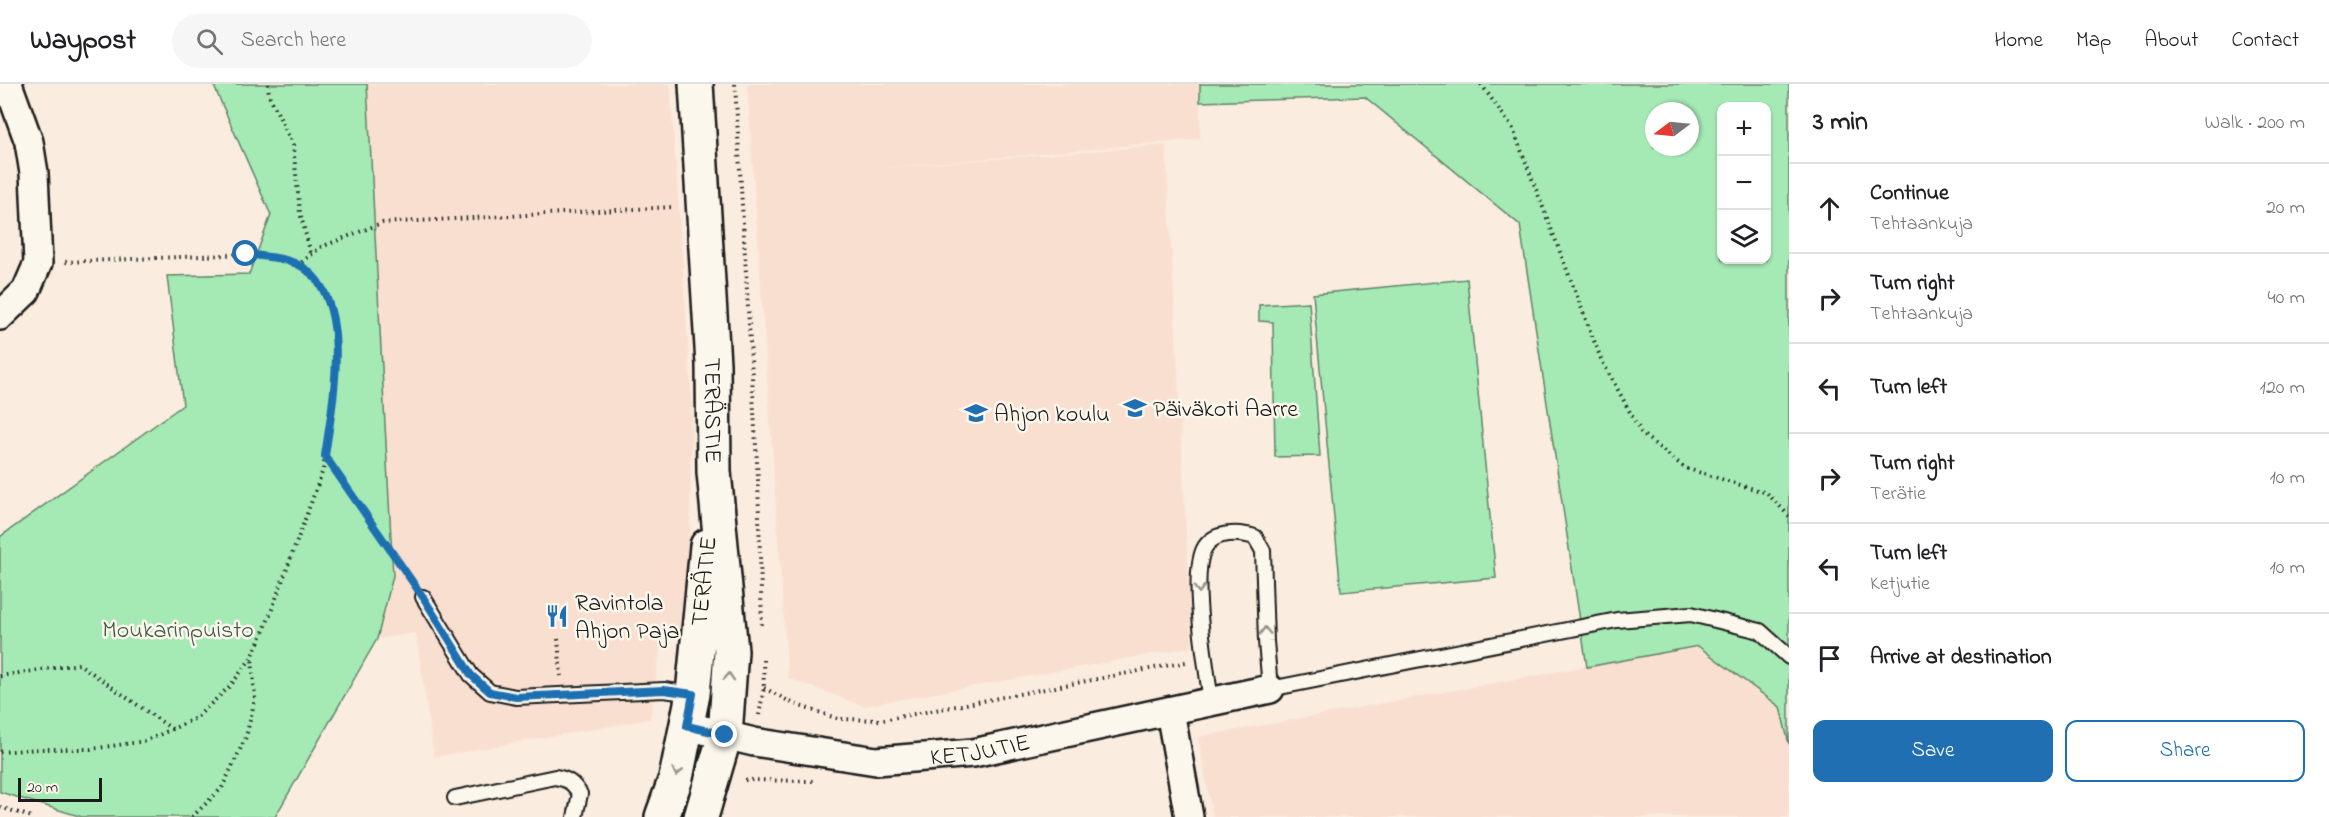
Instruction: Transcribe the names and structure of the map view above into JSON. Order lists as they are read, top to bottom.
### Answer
{
  "streets": {
    "street": ["TERÄSTIE", "TERÄTIE", "KETJUTIE"]
  },
  "crossings": [
    ["TERÄSTIE", "TERÄTIE"],
    ["TERÄSTIE", "KETJUTIE"],
    ["TERÄTIE", "KETJUTIE"]
  ],
  "one_way": ["TERÄSTIE"],
  "parks": ["Moukarinpuisto"],
  "places": {
    "school or university": ["Päiväkoti Aarre", "Ahjon koulu"],
    "restaurant": ["Ravintola Ahjon Paja"]
  },
  "scale_bar": "20 m",
  "north": "left",
  "page": {
    "header": "Waypost",
    "search": "Search here",
    "nav": [
      "Home",
      "Map",
      "About",
      "Contact"
    ],
    "heading": ["3 min", "Walk · 200 m"],
    "map_buttons": ["+", "−"],
    "list": [
      ["Continue", "Tehtaankuja", "20 m"],
      ["Turn right", "Tehtaankuja", "40 m"],
      ["Turn left", "120 m"],
      ["Turn right", "Terätie", "10 m"],
      ["Turn left", "Ketjutie", "10 m"],
      "Arrive at destination"
    ],
    "buttons": ["Save", "Share"],
    "scale": "20 m"
  }
}
